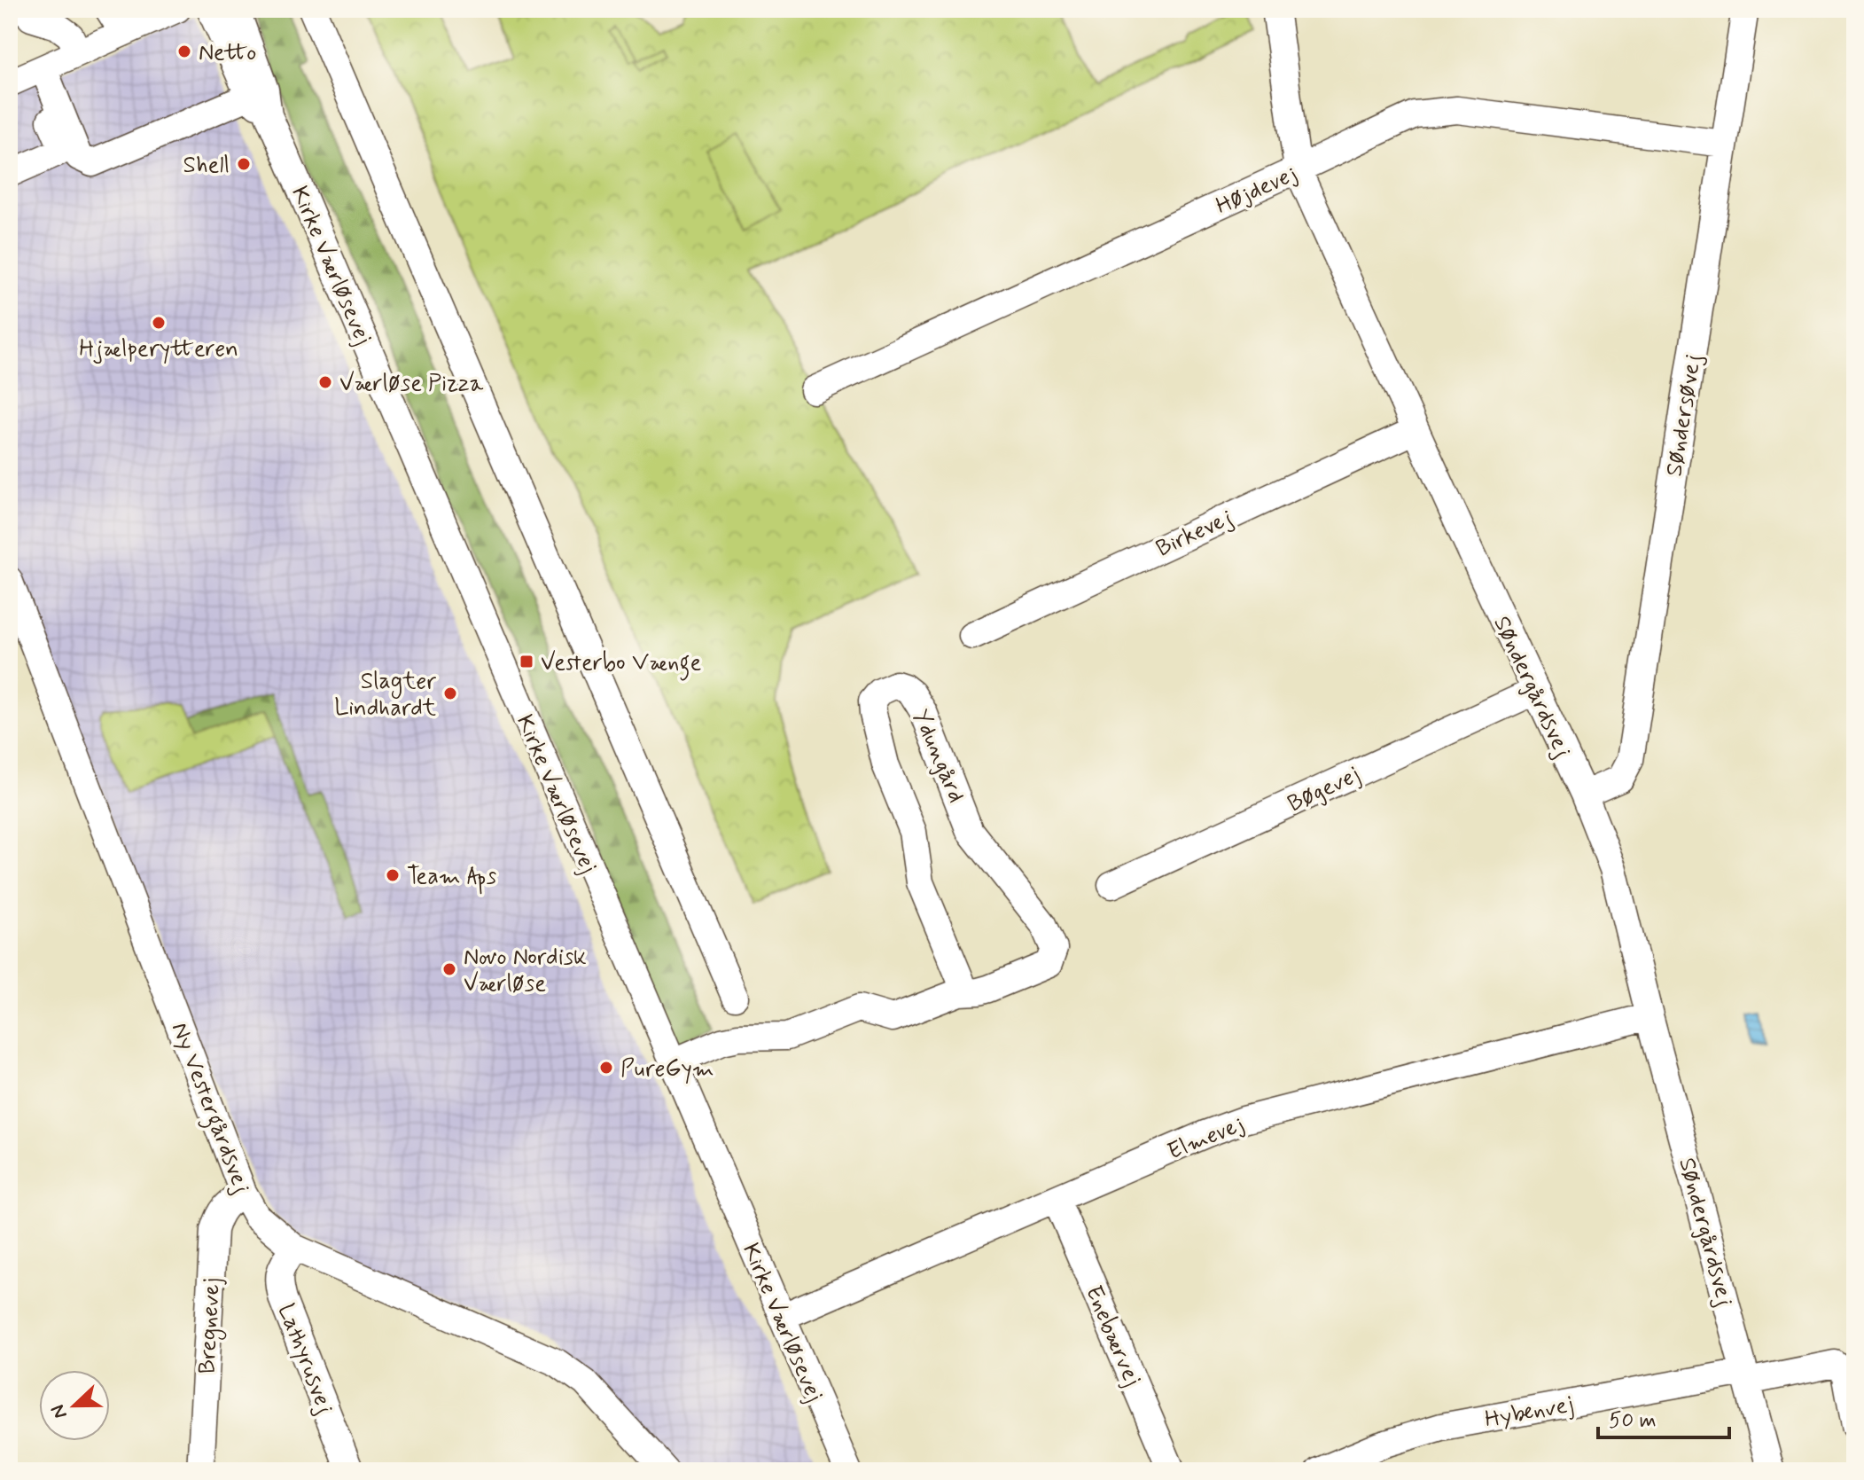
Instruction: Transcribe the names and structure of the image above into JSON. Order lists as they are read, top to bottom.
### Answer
{
  "streets": {
    "street": [
      "Højdevej",
      "Kirke Værløsevej",
      "Søndersøvej",
      "Birkevej",
      "Søndergårdsvej",
      "Ydungård",
      "Bøgevej",
      "Ny Vestergårdsvej",
      "Elmevej",
      "Bregnevej",
      "Enebærvej",
      "Lathyrusvej",
      "Hybenvej"
    ]
  },
  "crossings": [
    ["Højdevej", "Søndersøvej"],
    ["Højdevej", "Søndergårdsvej"],
    ["Kirke Værløsevej", "Ydungård"],
    ["Kirke Værløsevej", "Elmevej"],
    ["Søndersøvej", "Søndergårdsvej"],
    ["Birkevej", "Søndergårdsvej"],
    ["Søndergårdsvej", "Bøgevej"],
    ["Søndergårdsvej", "Elmevej"],
    ["Søndergårdsvej", "Hybenvej"],
    ["Ny Vestergårdsvej", "Bregnevej"],
    ["Ny Vestergårdsvej", "Lathyrusvej"],
    ["Elmevej", "Enebærvej"]
  ],
  "places": {
    "other": [
      "Netto",
      "Shell",
      "Hjælperytteren",
      "Værløse Pizza",
      "Slagter Lindhardt",
      "Team Aps",
      "Novo Nordisk Værløse",
      "PureGym"
    ],
    "transit": ["Vesterbo Vænge"]
  },
  "scale_bar": "50 m",
  "north": "left"
}
